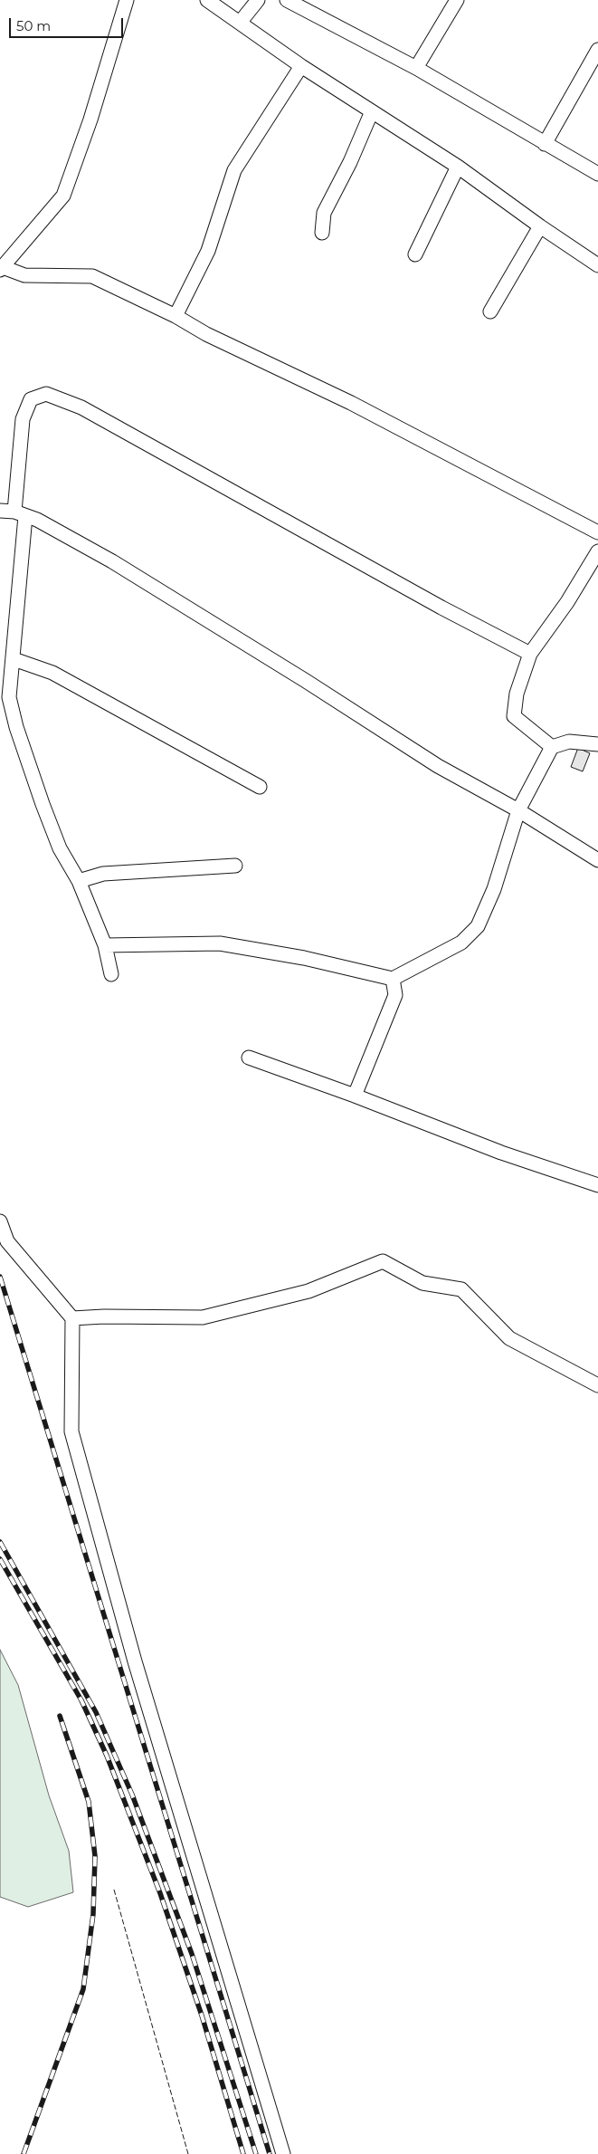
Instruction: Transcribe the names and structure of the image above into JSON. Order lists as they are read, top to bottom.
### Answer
{
  "scale_bar": "50 m"
}
